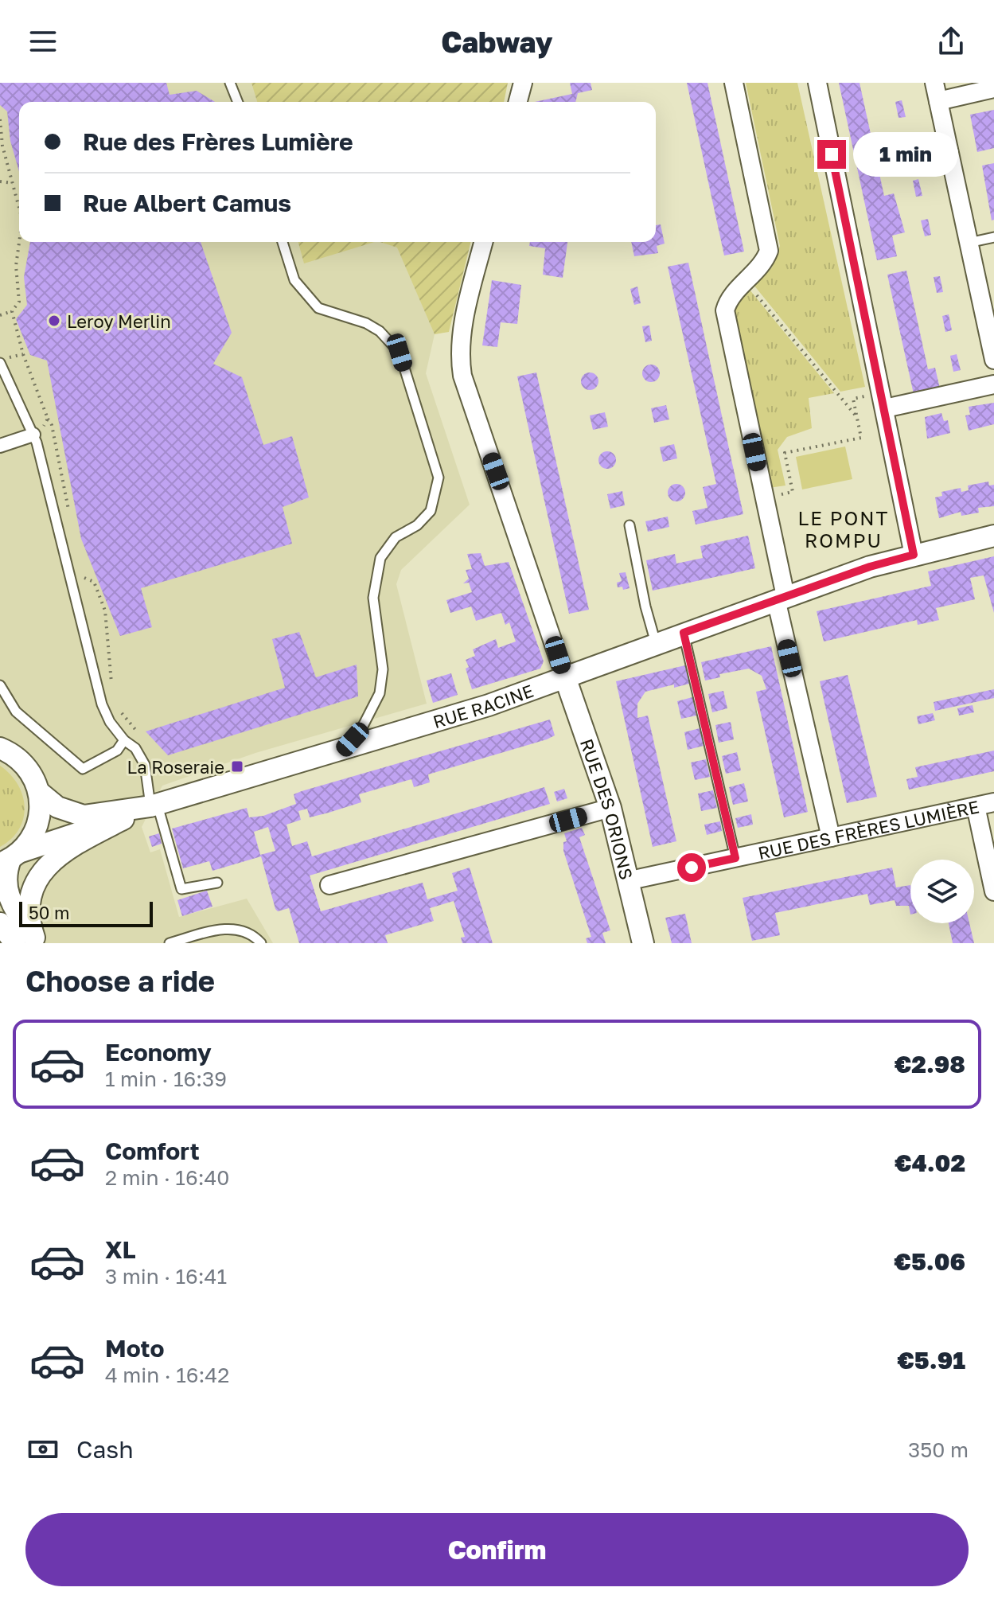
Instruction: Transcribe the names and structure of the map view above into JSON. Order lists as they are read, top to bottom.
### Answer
{
  "streets": {
    "street": ["RUE RACINE", "RUE DES ORIONS", "RUE DES FRÈRES LUMIÈRE"]
  },
  "crossings": [
    ["RUE RACINE", "RUE DES ORIONS"],
    ["RUE DES ORIONS", "RUE DES FRÈRES LUMIÈRE"]
  ],
  "districts": ["LE PONT ROMPU"],
  "places": {
    "other": ["Leroy Merlin"],
    "transit": ["La Roseraie"]
  },
  "scale_bar": "50 m",
  "page": {
    "header": "Cabway",
    "banner": ["Rue des Frères Lumière", "Rue Albert Camus"],
    "bubble": "1 min",
    "scale": "50 m",
    "heading": "Choose a ride",
    "list": [
      {
        "name": "Economy",
        "note": "1 min · 16:39",
        "value": "€2.98"
      },
      {
        "name": "Comfort",
        "note": "2 min · 16:40",
        "value": "€4.02"
      },
      {
        "name": "XL",
        "note": "3 min · 16:41",
        "value": "€5.06"
      },
      {
        "name": "Moto",
        "note": "4 min · 16:42",
        "value": "€5.91"
      }
    ],
    "pay": ["Cash", "350 m"],
    "buttons": "Confirm"
  }
}
